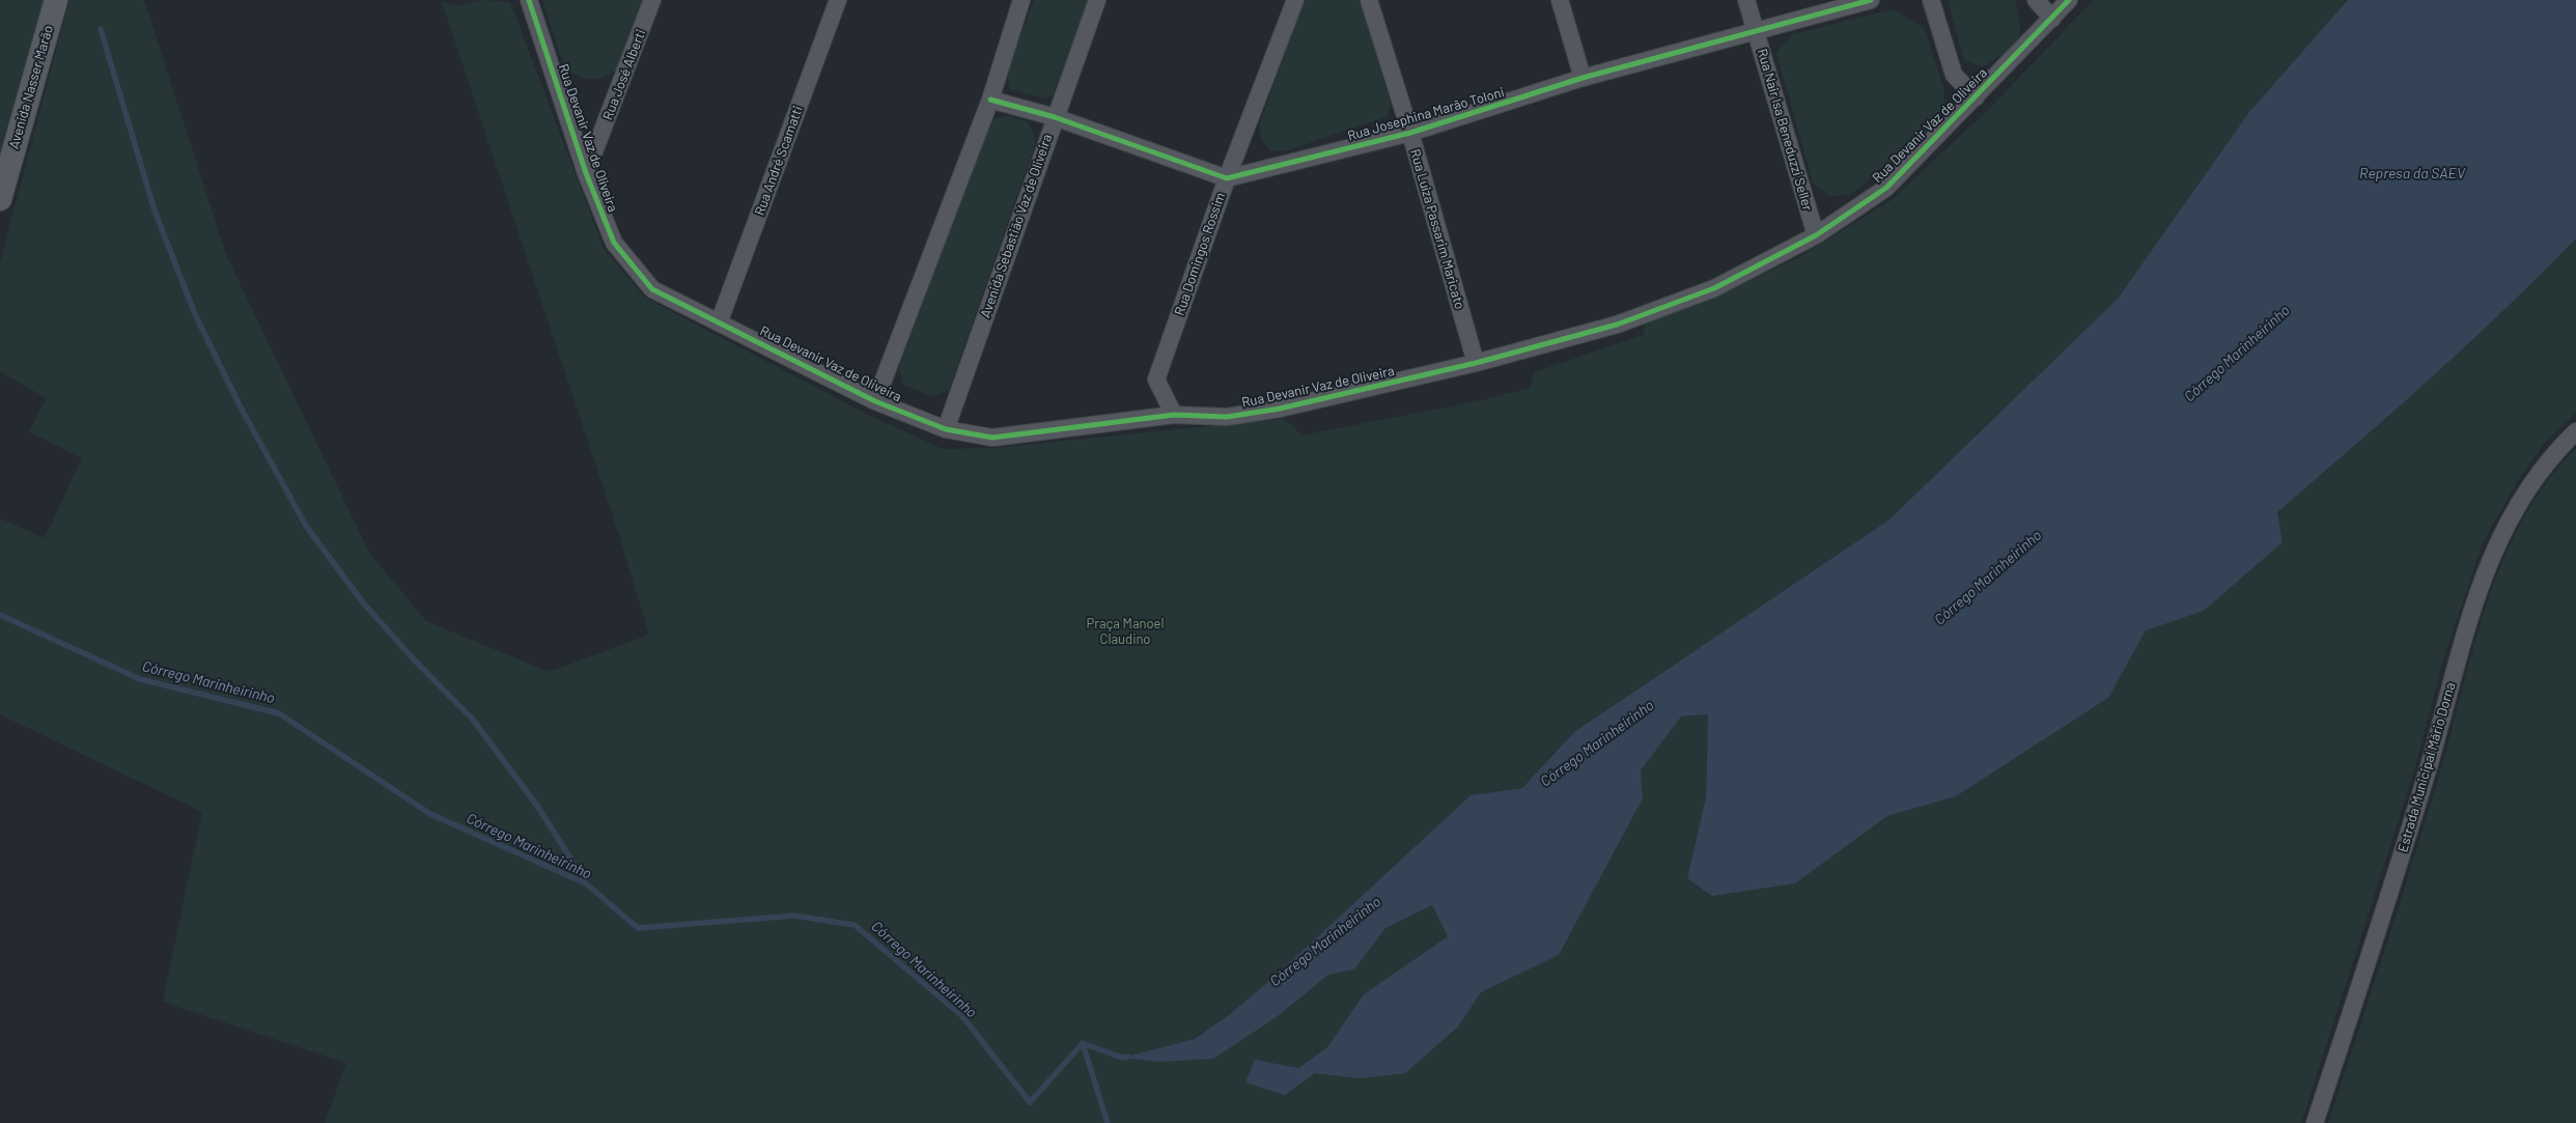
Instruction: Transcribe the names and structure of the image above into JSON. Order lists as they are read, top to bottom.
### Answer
{
  "streets": {
    "main road": ["Avenida Nasser Marão"],
    "street": [
      "Rua José Alberti",
      "Rua Josephina Marão Toloni",
      "Rua Devanir Vaz de Oliveira",
      "Rua Nair Isa Beneduzzi Seller",
      "Rua André Scamatti",
      "Avenida Sebastião Vaz de Oliveira",
      "Rua Luíza Passarim Maricato",
      "Rua Domingos Rossim",
      "Estrada Municipal Mário Dorna"
    ]
  },
  "crossings": [
    ["Rua José Alberti", "Rua Devanir Vaz de Oliveira"],
    ["Rua Josephina Marão Toloni", "Rua Nair Isa Beneduzzi Seller"],
    ["Rua Josephina Marão Toloni", "Rua Luíza Passarim Maricato"],
    ["Rua Josephina Marão Toloni", "Rua Domingos Rossim"],
    ["Rua Devanir Vaz de Oliveira", "Rua Nair Isa Beneduzzi Seller"],
    ["Rua Devanir Vaz de Oliveira", "Rua André Scamatti"],
    ["Rua Devanir Vaz de Oliveira", "Avenida Sebastião Vaz de Oliveira"],
    ["Rua Devanir Vaz de Oliveira", "Rua Luíza Passarim Maricato"],
    ["Rua Devanir Vaz de Oliveira", "Rua Domingos Rossim"]
  ],
  "water": ["Represa da SAEV", "Córrego Marinheirinho"],
  "parks": ["Praça Manoel Claudino"]
}
